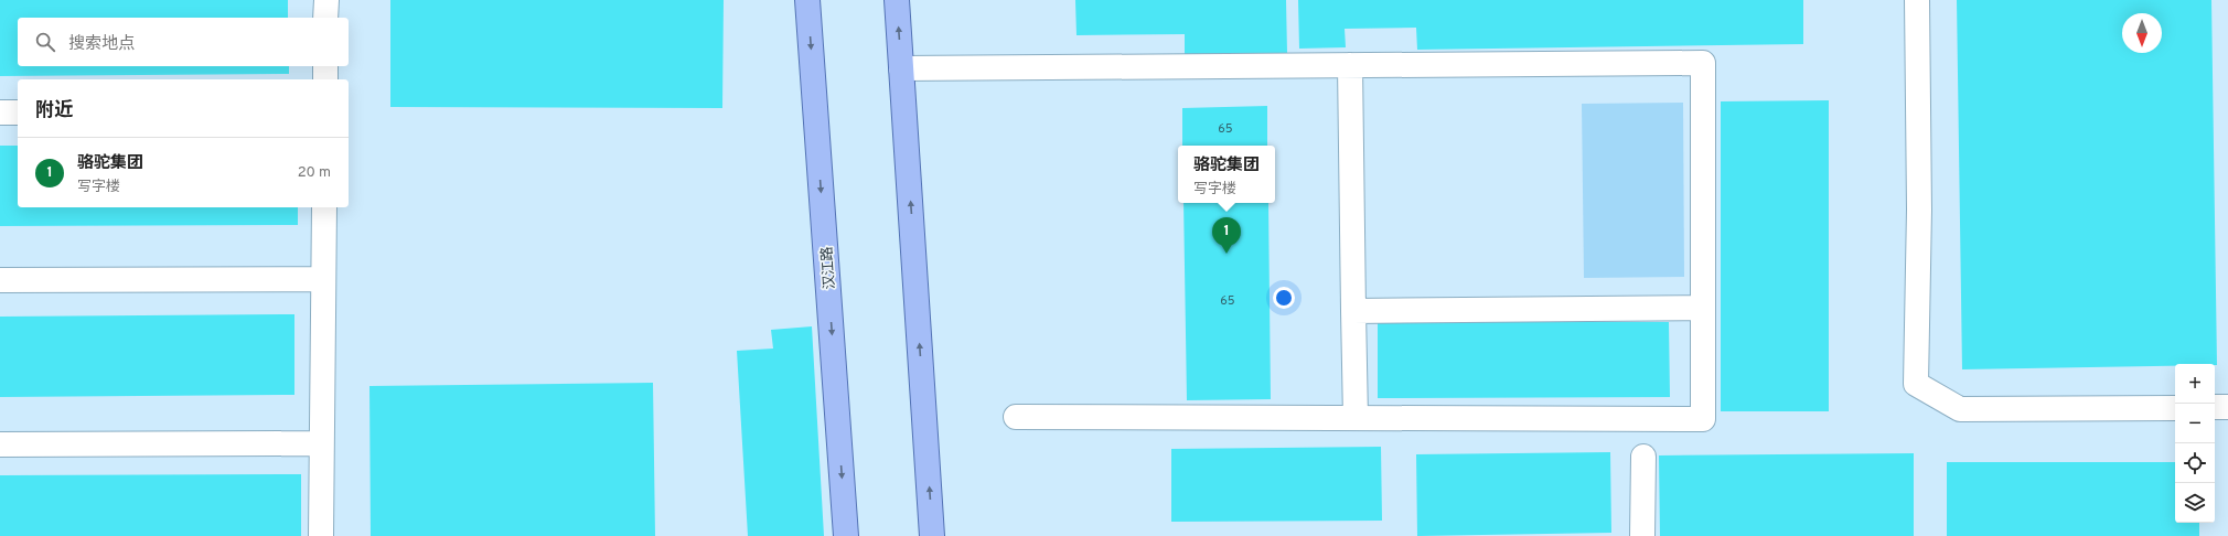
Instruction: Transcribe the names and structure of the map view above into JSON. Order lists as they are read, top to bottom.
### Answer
{
  "streets": {
    "main road": ["汉江路"]
  },
  "house_numbers": ["65", "65"],
  "north": "bottom",
  "page": {
    "search": "搜索地点",
    "heading": "附近",
    "list": [
      {
        "mark": "1",
        "name": "骆驼集团",
        "note": "写字楼",
        "value": "20 m"
      }
    ],
    "popup": ["骆驼集团", "写字楼"],
    "pins": "1",
    "map_buttons": ["+", "−"]
  }
}
